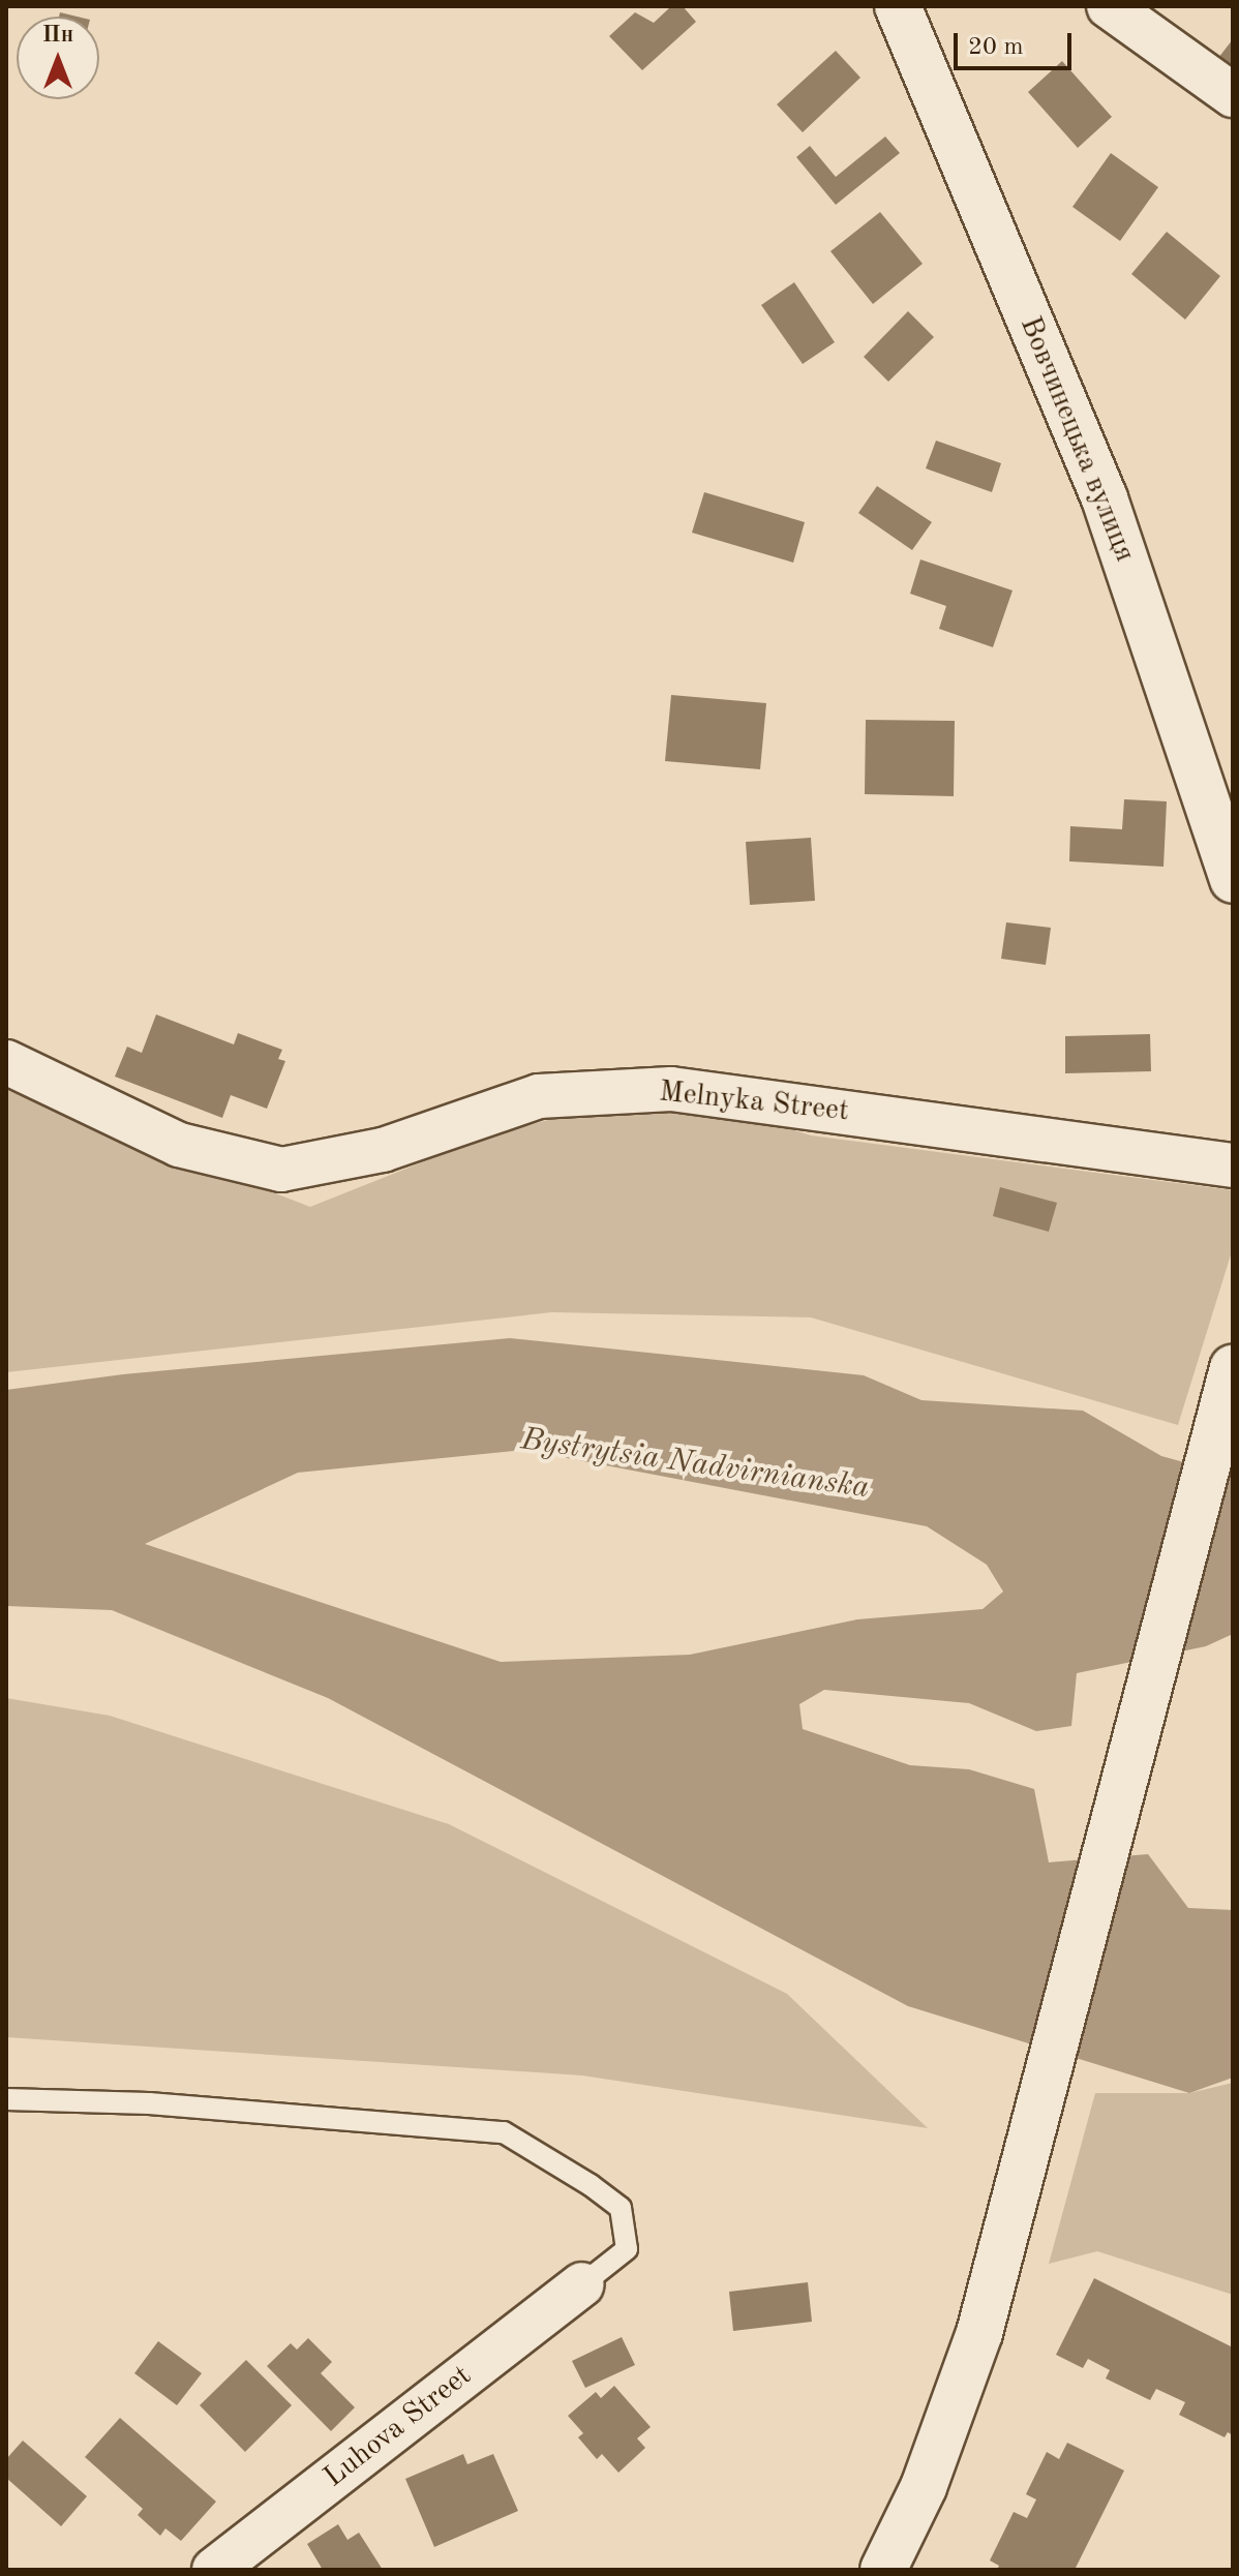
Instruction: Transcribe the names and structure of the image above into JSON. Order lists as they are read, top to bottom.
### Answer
{
  "streets": {
    "street": ["Вовчинецька вулиця", "Melnyka Street", "Luhova Street"]
  },
  "water": ["Bystrytsia Nadvirnianska"],
  "scale_bar": "20 m",
  "north": "top"
}
